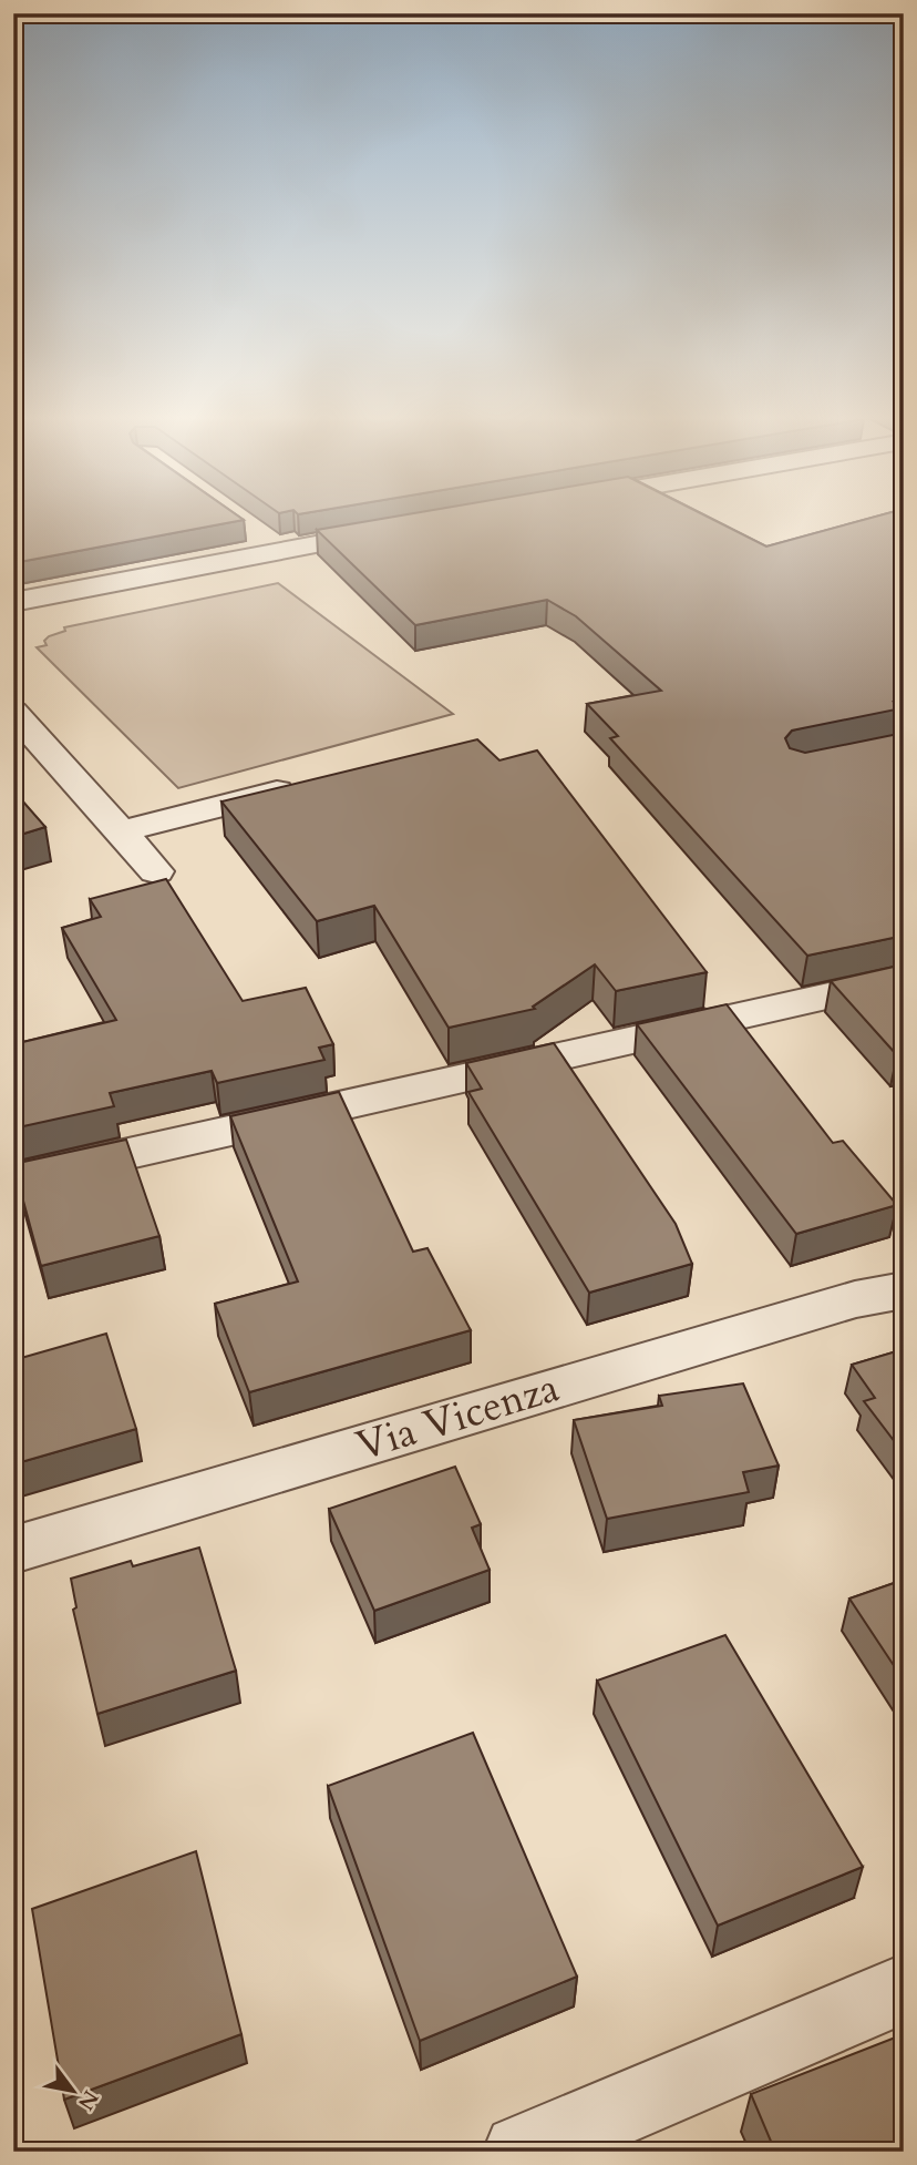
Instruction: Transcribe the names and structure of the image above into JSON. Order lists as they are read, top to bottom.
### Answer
{
  "streets": {
    "street": ["Via Vicenza"]
  },
  "north": "bottom right"
}
